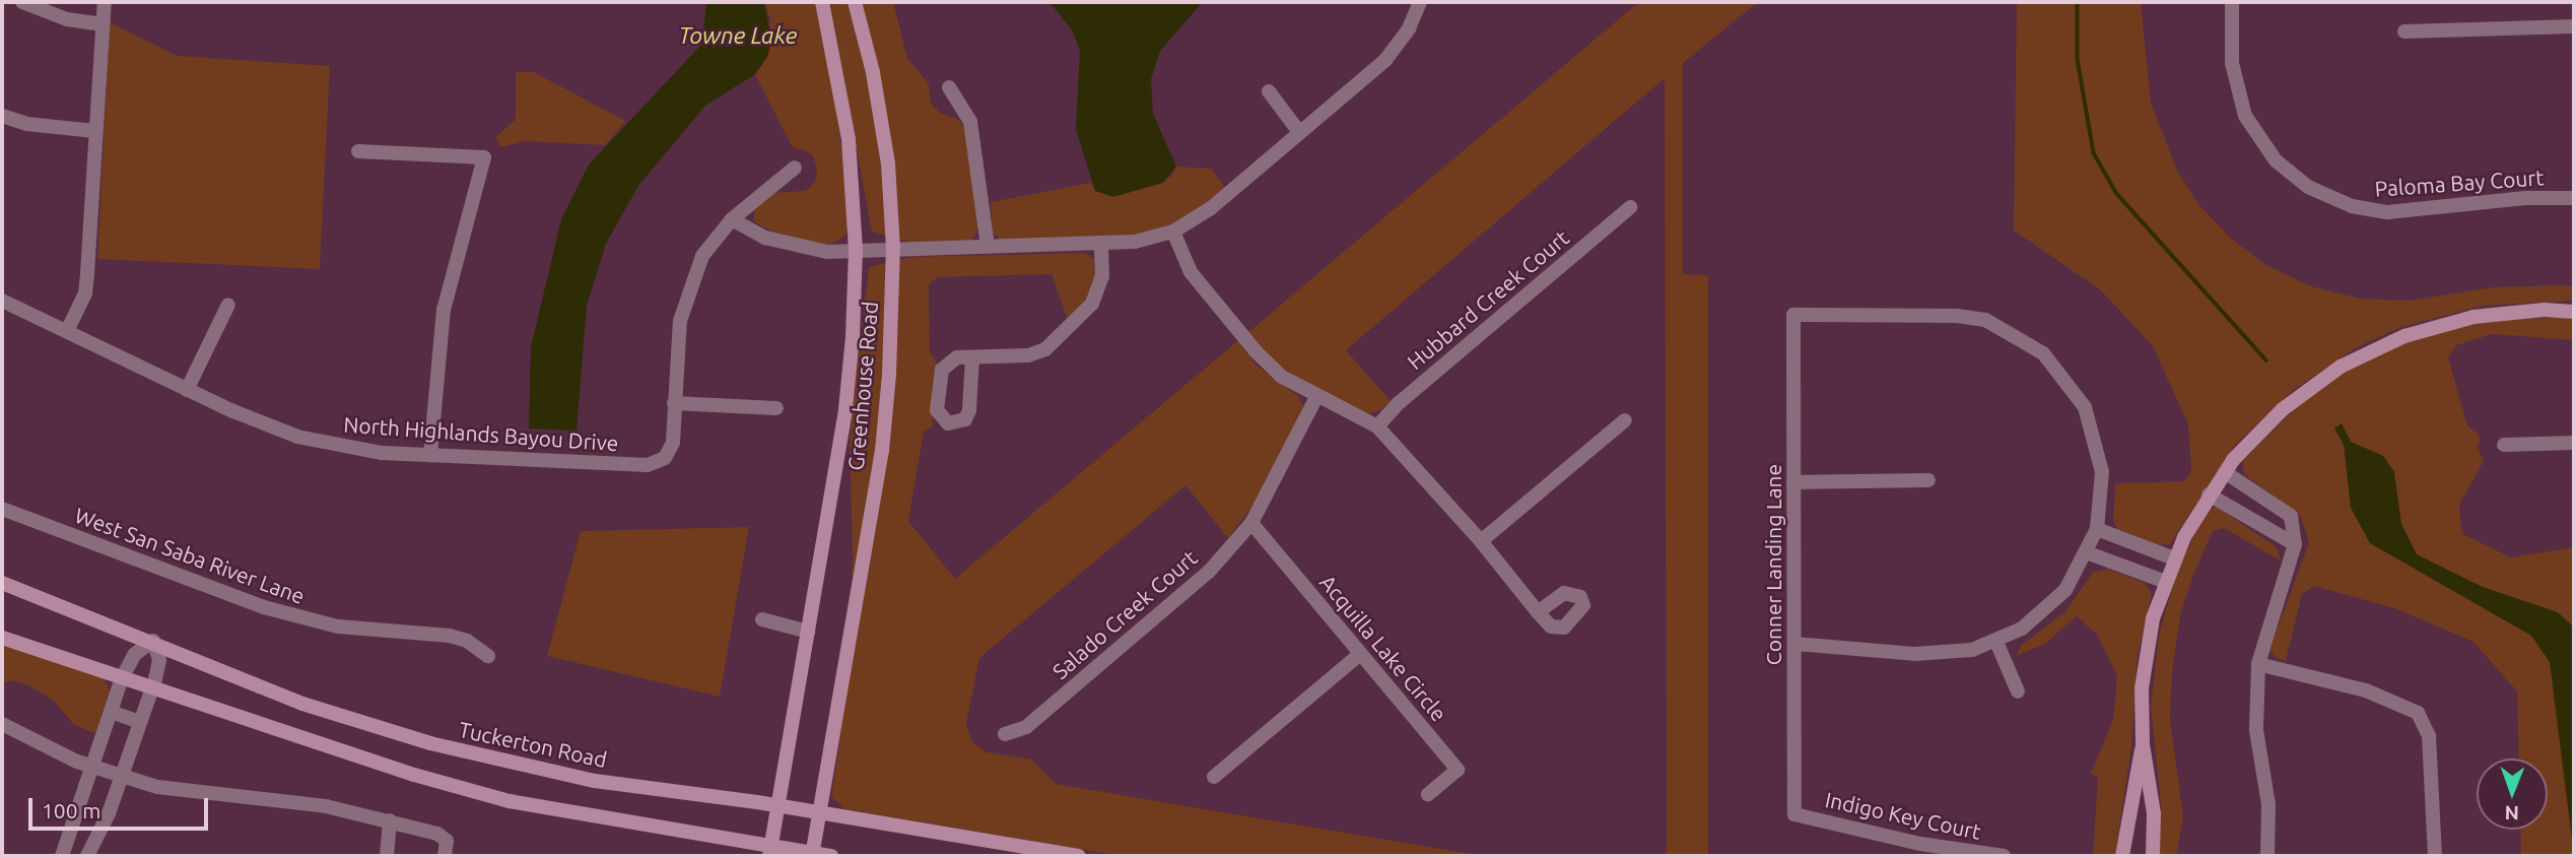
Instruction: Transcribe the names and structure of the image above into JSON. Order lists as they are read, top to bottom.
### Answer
{
  "streets": {
    "main road": ["Greenhouse Road", "Tuckerton Road"],
    "street": [
      "Paloma Bay Court",
      "Hubbard Creek Court",
      "North Highlands Bayou Drive",
      "West San Saba River Lane",
      "Conner Landing Lane",
      "Salado Creek Court",
      "Acquilla Lake Circle",
      "Indigo Key Court"
    ]
  },
  "crossings": [
    ["Greenhouse Road", "Tuckerton Road"],
    ["Conner Landing Lane", "Indigo Key Court"],
    ["Salado Creek Court", "Acquilla Lake Circle"]
  ],
  "water": ["Towne Lake"],
  "scale_bar": "100 m",
  "north": "bottom"
}
